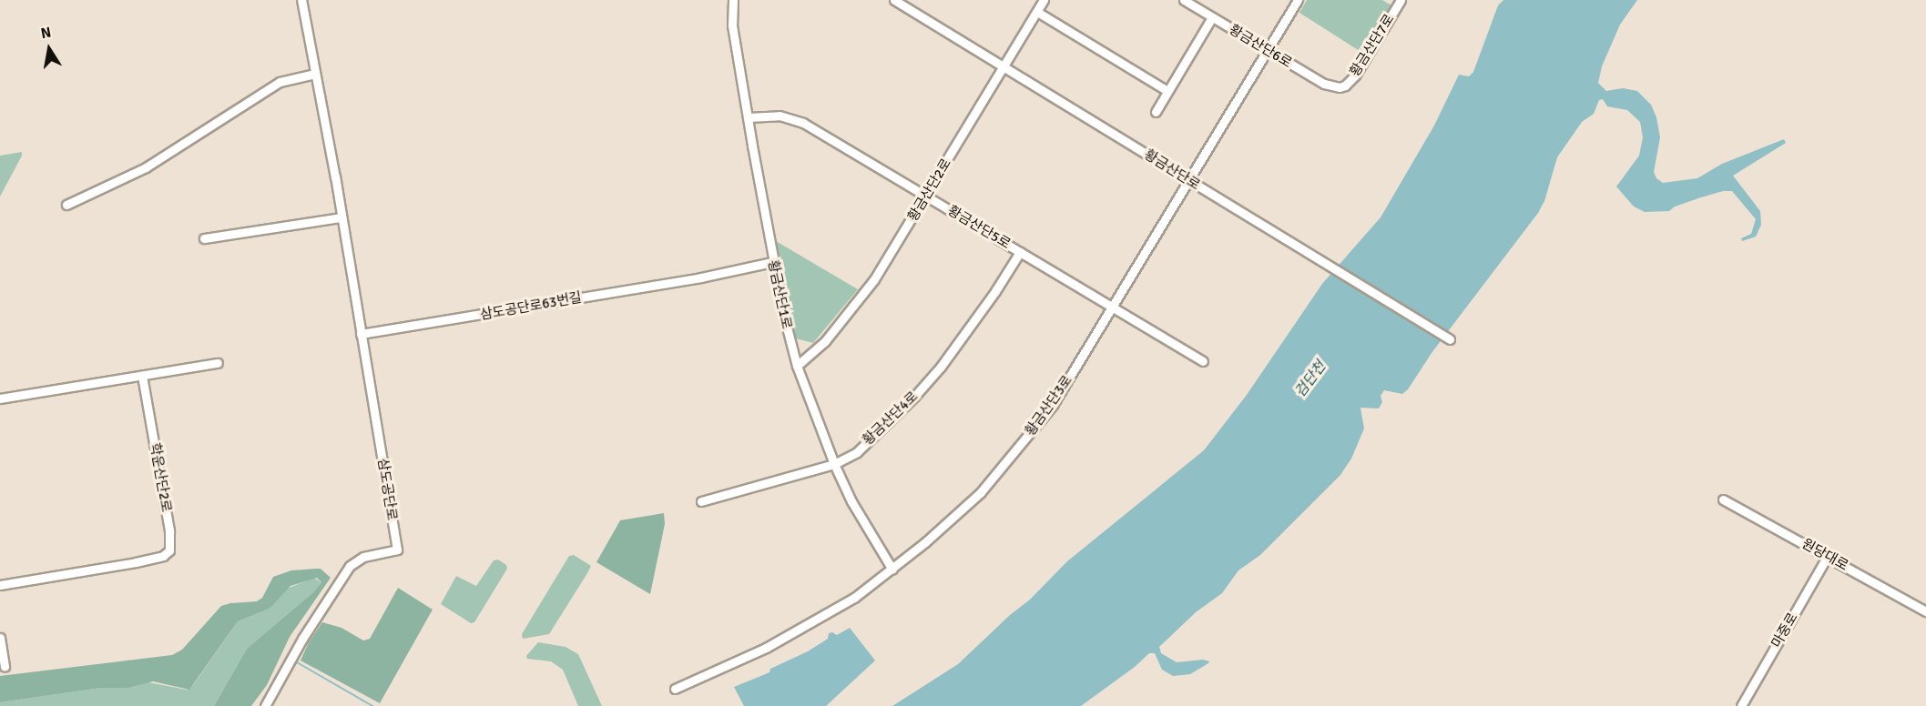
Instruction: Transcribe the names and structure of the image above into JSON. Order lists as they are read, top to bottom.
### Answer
{
  "streets": {
    "street": [
      "황금산단7로",
      "황금산단6로",
      "황금산단로",
      "황금산단2로",
      "황금산단5로",
      "황금산단1로",
      "삼도공단로63번길",
      "황금산단3로",
      "황금산단4로",
      "학운산단2로",
      "삼도공단로",
      "원당대로",
      "마중로"
    ]
  },
  "crossings": [
    ["황금산단7로", "황금산단6로"],
    ["황금산단6로", "황금산단3로"],
    ["황금산단로", "황금산단2로"],
    ["황금산단로", "황금산단3로"],
    ["황금산단2로", "황금산단5로"],
    ["황금산단2로", "황금산단1로"],
    ["황금산단5로", "황금산단1로"],
    ["황금산단5로", "황금산단3로"],
    ["황금산단5로", "황금산단4로"],
    ["황금산단1로", "삼도공단로63번길"],
    ["황금산단1로", "황금산단3로"],
    ["황금산단1로", "황금산단4로"],
    ["삼도공단로63번길", "삼도공단로"],
    ["원당대로", "마중로"]
  ],
  "water": ["검단천"],
  "north": "top"
}
